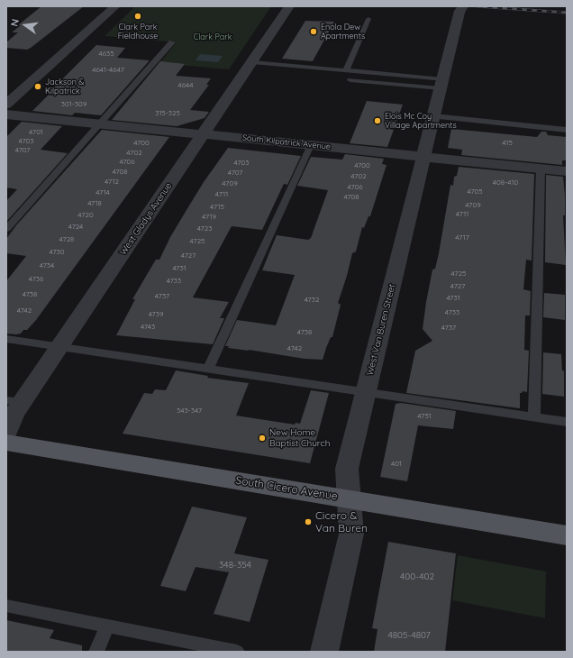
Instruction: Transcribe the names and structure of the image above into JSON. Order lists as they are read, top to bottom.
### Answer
{
  "streets": {
    "main road": ["South Cicero Avenue"],
    "street": ["South Kilpatrick Avenue", "West Gladys Avenue", "West Van Buren Street"]
  },
  "crossings": [
    ["South Kilpatrick Avenue", "West Gladys Avenue"],
    ["South Kilpatrick Avenue", "West Van Buren Street"],
    ["West Van Buren Street", "South Cicero Avenue"]
  ],
  "parks": ["Clark Park"],
  "places": [
    "Clark Park Fieldhouse",
    "Enola Dew Apartments",
    "Jackson & Kilpatrick",
    "Elois Mc Coy Village Apartments",
    "New Home Baptist Church",
    "Cicero & Van Buren"
  ],
  "house_numbers": [
    "4635",
    "4641-4647",
    "4644",
    "301-309",
    "315-325",
    "4701",
    "4703",
    "4700",
    "415",
    "4707",
    "4702",
    "4706",
    "4703",
    "4700",
    "4708",
    "4707",
    "4702",
    "4712",
    "408-410",
    "4709",
    "4706",
    "4705",
    "4714",
    "4711",
    "4708",
    "4718",
    "4709",
    "4715",
    "4711",
    "4720",
    "4719",
    "4724",
    "4723",
    "4717",
    "4728",
    "4725",
    "4730",
    "4727",
    "4734",
    "4731",
    "4725",
    "4736",
    "4733",
    "4727",
    "4738",
    "4737",
    "4731",
    "4732",
    "4742",
    "4733",
    "4739",
    "4743",
    "4737",
    "4738",
    "4742",
    "343-347",
    "4751",
    "401",
    "348-354",
    "400-402",
    "4805-4807"
  ],
  "north": "left"
}
